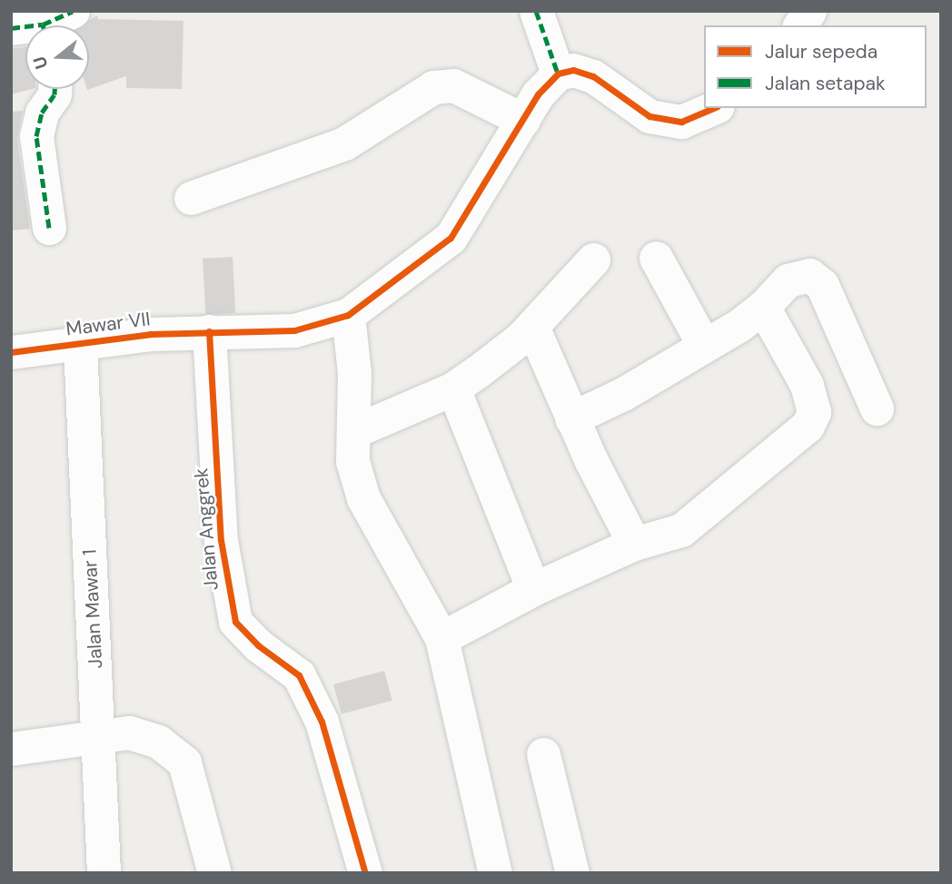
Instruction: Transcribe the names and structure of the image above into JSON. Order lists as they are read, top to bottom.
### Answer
{
  "streets": {
    "street": ["Mawar VII", "Jalan Anggrek", "Jalan Mawar 1"]
  },
  "crossings": [
    ["Mawar VII", "Jalan Anggrek"],
    ["Mawar VII", "Jalan Mawar 1"]
  ],
  "legend": ["Jalur sepeda", "Jalan setapak"],
  "north": "left"
}
